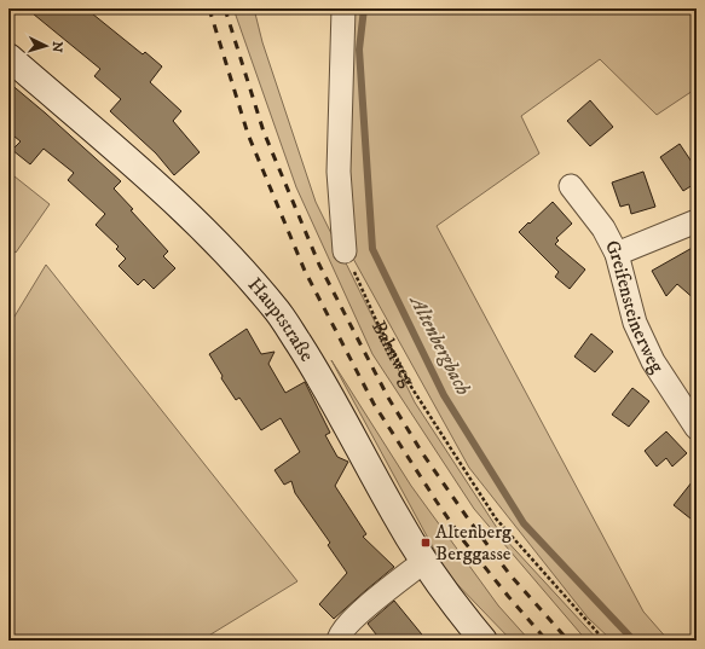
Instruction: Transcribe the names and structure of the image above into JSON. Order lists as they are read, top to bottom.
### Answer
{
  "streets": {
    "main road": ["Hauptstraße"],
    "street": ["Greifensteinerweg"],
    "path": ["Bahnweg"]
  },
  "water": ["Altenbergbach"],
  "places": {
    "transit": ["Altenberg Berggasse"]
  },
  "north": "right"
}
